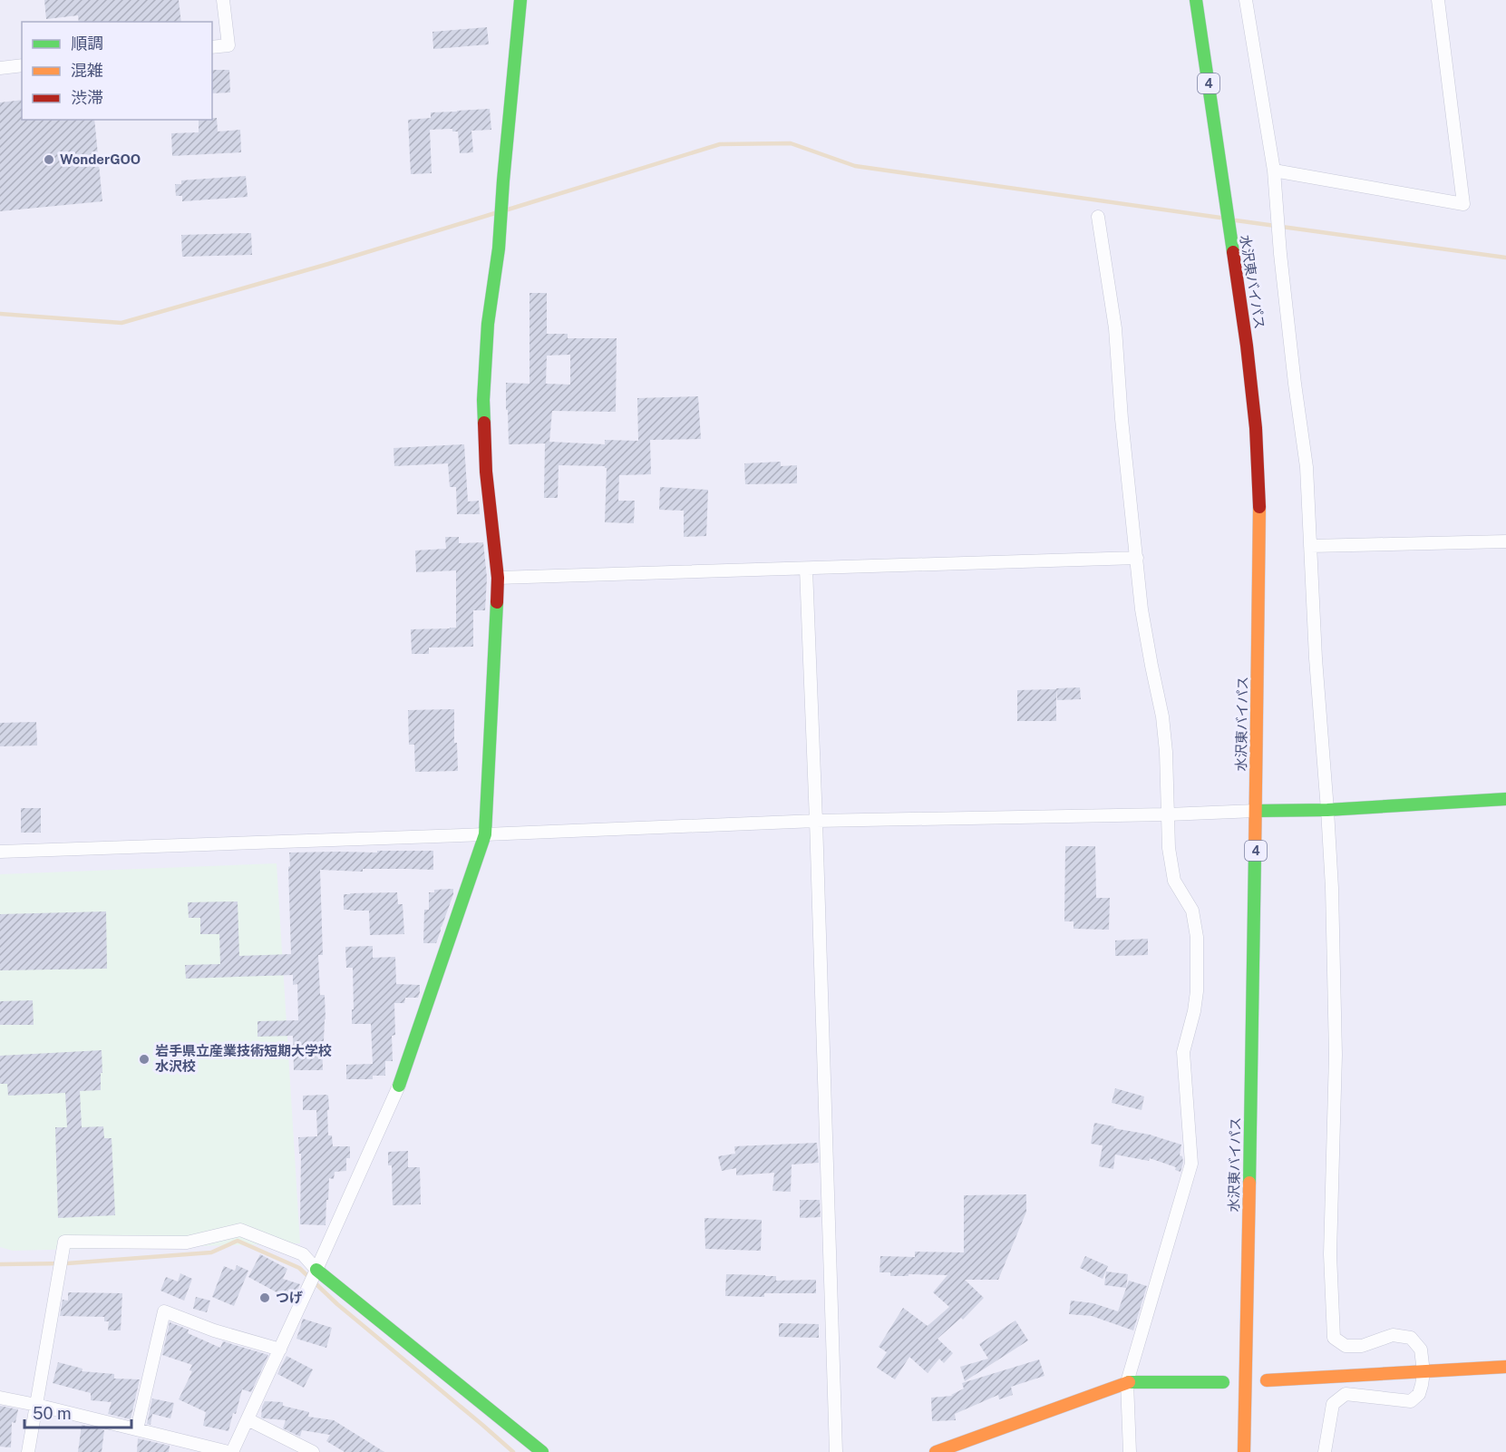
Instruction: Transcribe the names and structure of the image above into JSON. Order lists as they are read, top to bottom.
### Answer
{
  "streets": {
    "main road": ["4", "水沢東バイパス"]
  },
  "places": ["WonderGOO", "岩手県立産業技術短期大学校 水沢校", "つげ"],
  "legend": ["順調", "混雑", "渋滞"],
  "scale_bar": "50 m"
}
